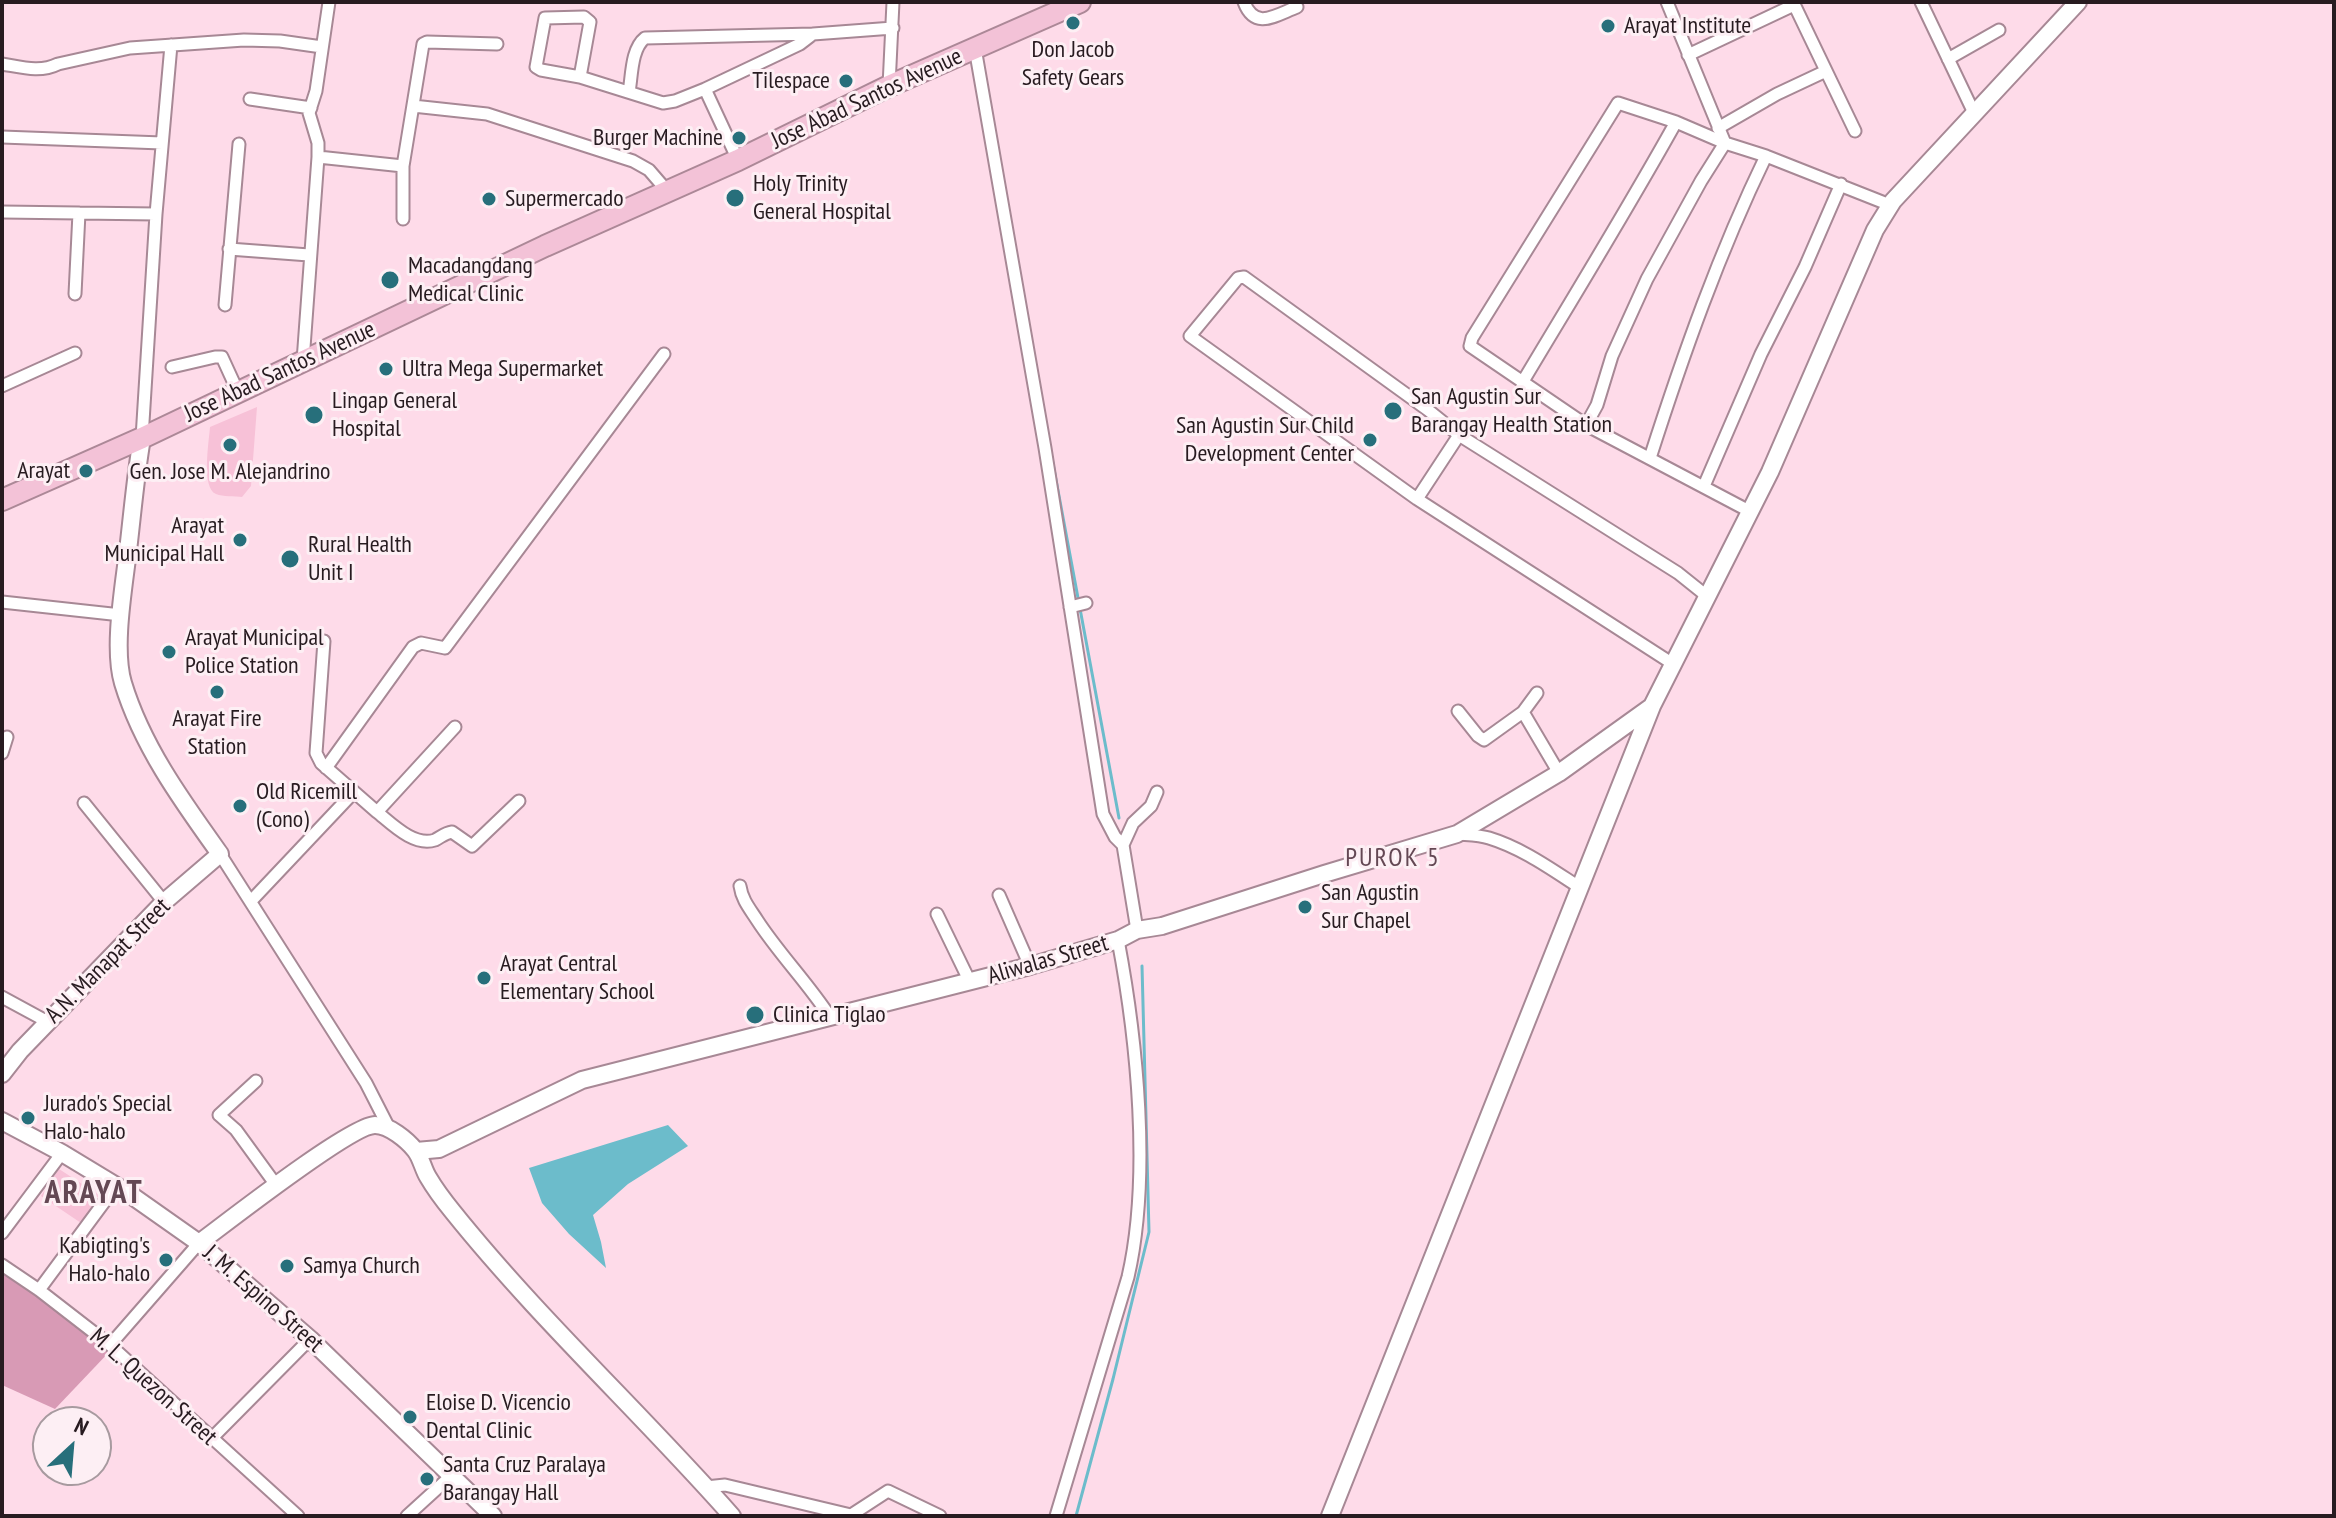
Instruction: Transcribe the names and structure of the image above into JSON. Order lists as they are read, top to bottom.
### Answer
{
  "streets": {
    "highway": ["Jose Abad Santos Avenue"],
    "street": [
      "Aliwalas Street",
      "A.N. Manapat Street",
      "J. M. Espino Street",
      "M. L. Quezon Street"
    ]
  },
  "districts": ["PUROK 5", "ARAYAT"],
  "places": [
    "Don Jacob Safety Gears",
    "Arayat Institute",
    "Tilespace",
    "Burger Machine",
    "Holy Trinity General Hospital",
    "Supermercado",
    "Macadangdang Medical Clinic",
    "Ultra Mega Supermarket",
    "San Agustin Sur Barangay Health Station",
    "Lingap General Hospital",
    "San Agustin Sur Child Development Center",
    "Gen. Jose M. Alejandrino",
    "Arayat",
    "Arayat Municipal Hall",
    "Rural Health Unit I",
    "Arayat Municipal Police Station",
    "Arayat Fire Station",
    "Old Ricemill (Cono)",
    "San Agustin Sur Chapel",
    "Arayat Central Elementary School",
    "Clinica Tiglao",
    "Jurado's Special Halo-halo",
    "Kabigting's Halo-halo",
    "Samya Church",
    "Eloise D. Vicencio Dental Clinic",
    "Santa Cruz Paralaya Barangay Hall"
  ],
  "north": "top right"
}
